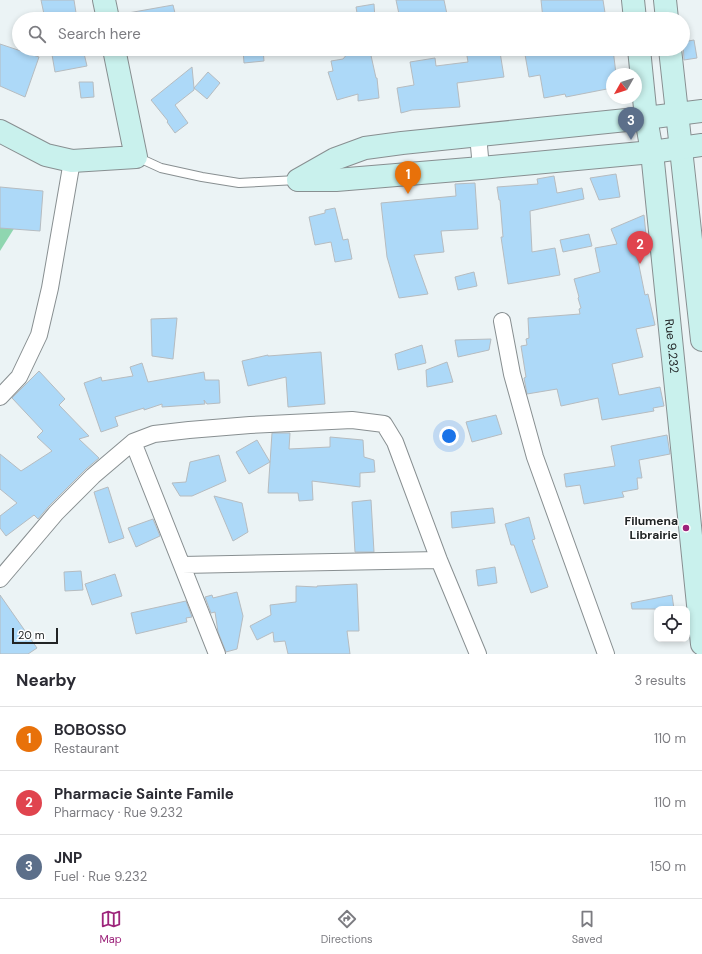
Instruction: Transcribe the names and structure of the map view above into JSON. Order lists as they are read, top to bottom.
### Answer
{
  "streets": {
    "street": ["Rue 9.232"]
  },
  "places": ["Filumena Librairie"],
  "scale_bar": "20 m",
  "north": "bottom left",
  "page": {
    "search": "Search here",
    "pins": ["3", "1", "2"],
    "scale": "20 m",
    "heading": ["Nearby", "3 results"],
    "list": [
      {
        "mark": "1",
        "name": "BOBOSSO",
        "note": "Restaurant",
        "value": "110 m"
      },
      {
        "mark": "2",
        "name": "Pharmacie Sainte Famile",
        "note": "Pharmacy · Rue 9.232",
        "value": "110 m"
      },
      {
        "mark": "3",
        "name": "JNP",
        "note": "Fuel · Rue 9.232",
        "value": "150 m"
      }
    ],
    "nav": ["Map", "Directions", "Saved"]
  }
}
